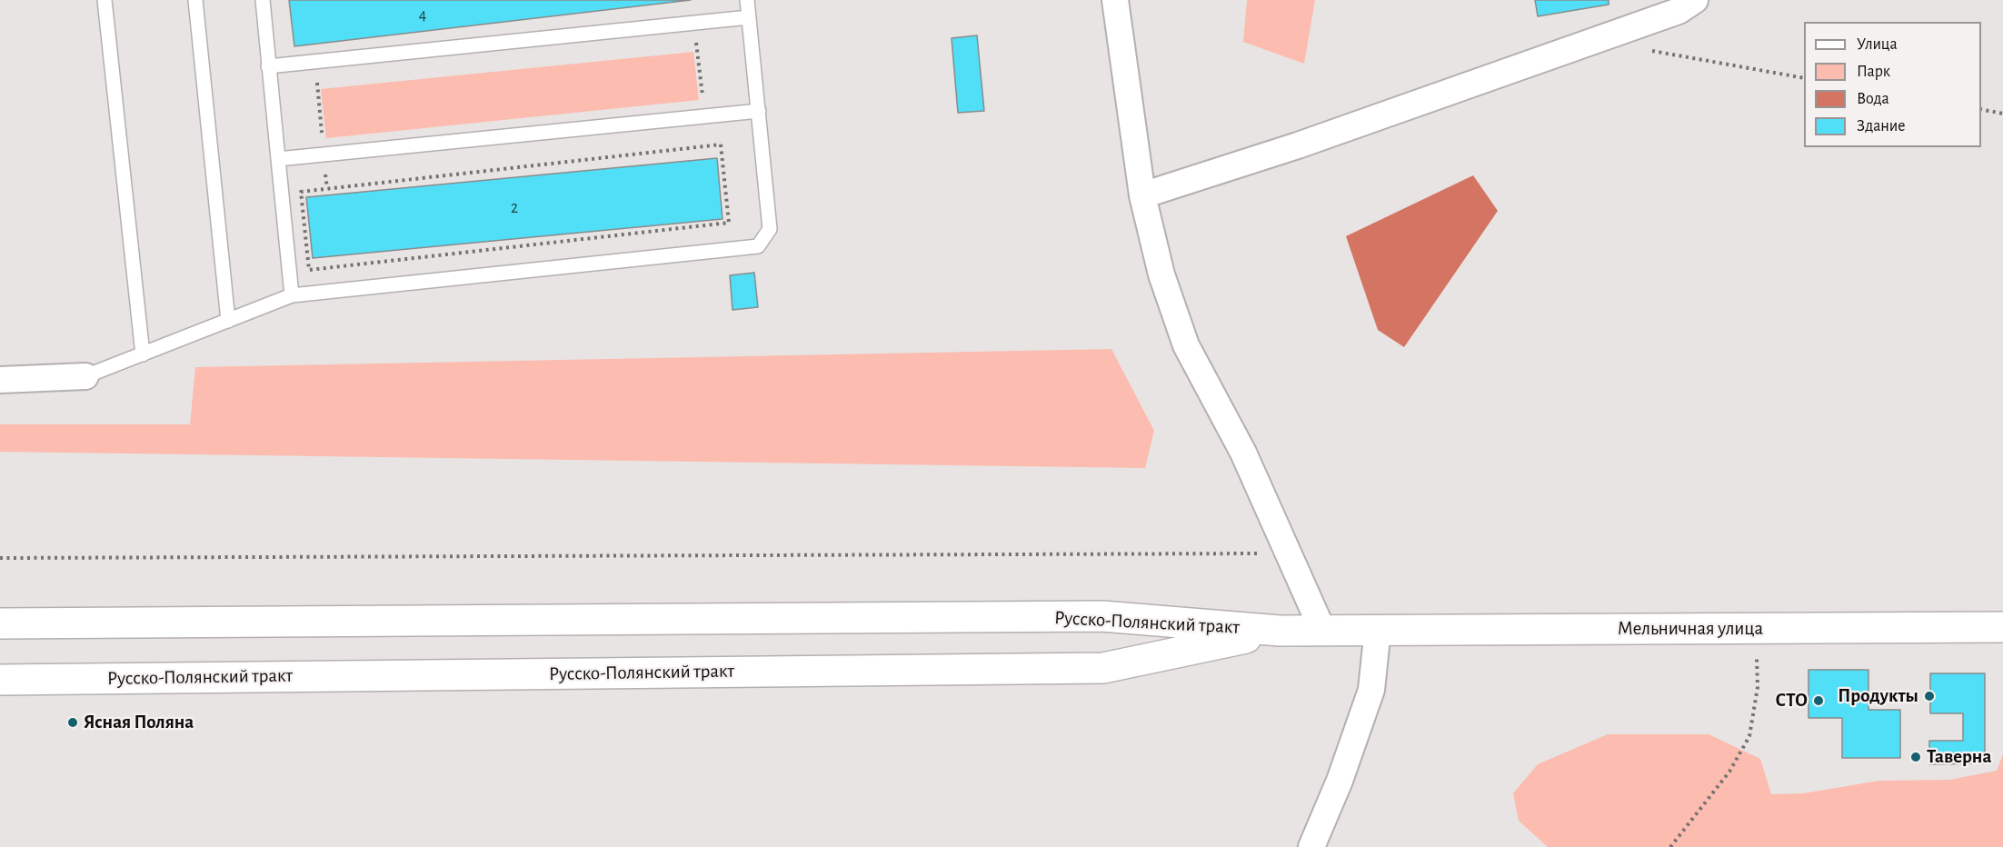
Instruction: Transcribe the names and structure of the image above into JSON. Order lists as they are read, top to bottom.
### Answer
{
  "streets": {
    "main road": ["Русско-Полянский тракт", "Мельничная улица"]
  },
  "crossings": [
    ["Русско-Полянский тракт", "Мельничная улица"]
  ],
  "places": [
    "Продукты",
    "СТО",
    "Ясная Поляна",
    "Таверна"
  ],
  "house_numbers": ["4", "2"],
  "legend": [
    "Улица",
    "Парк",
    "Вода",
    "Здание"
  ]
}
